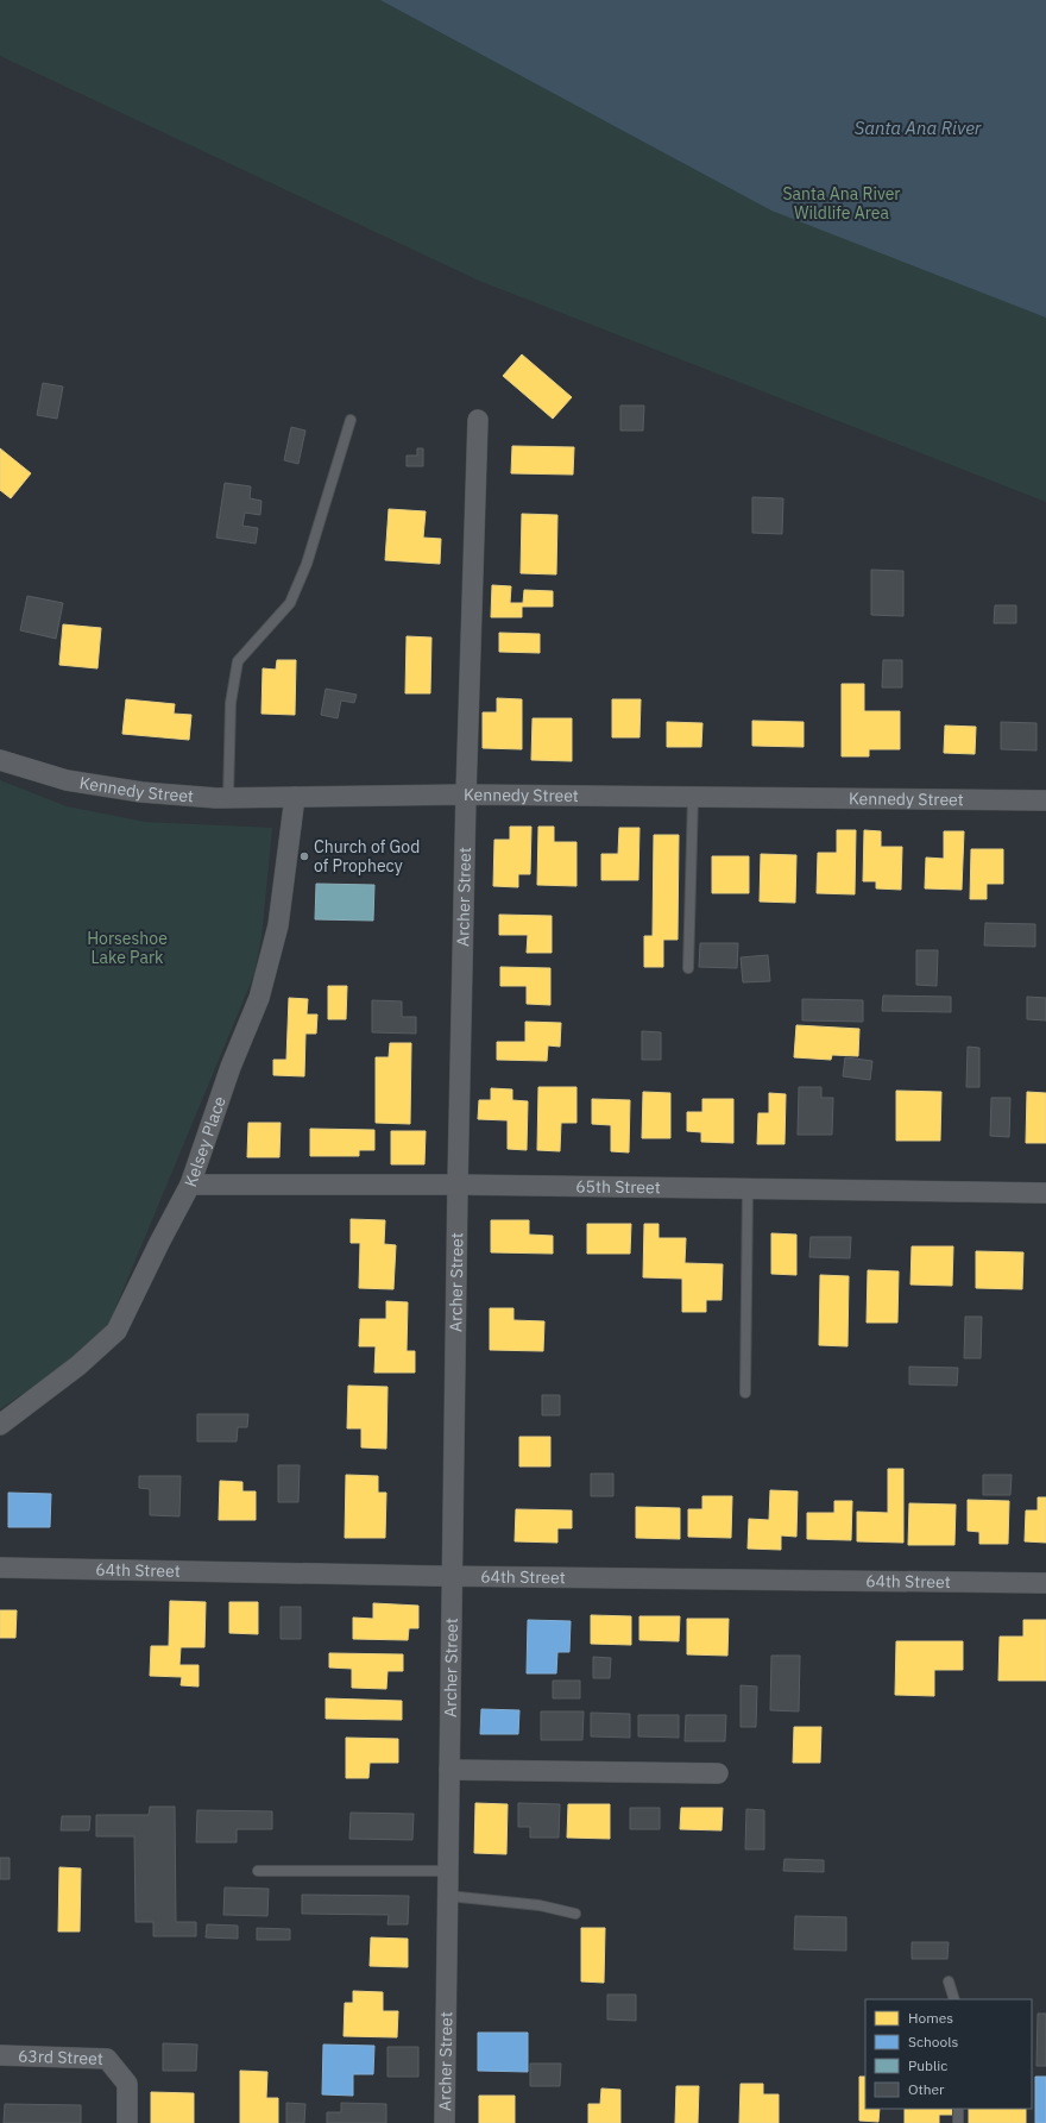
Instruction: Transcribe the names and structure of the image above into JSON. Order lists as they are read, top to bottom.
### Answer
{
  "streets": {
    "street": [
      "Kennedy Street",
      "Archer Street",
      "Kelsey Place",
      "65th Street",
      "64th Street",
      "63rd Street"
    ]
  },
  "crossings": [
    ["Kennedy Street", "Archer Street"],
    ["Kennedy Street", "Kelsey Place"],
    ["Archer Street", "65th Street"],
    ["Archer Street", "64th Street"],
    ["Kelsey Place", "65th Street"]
  ],
  "water": ["Santa Ana River"],
  "parks": ["Santa Ana River Wildlife Area", "Horseshoe Lake Park"],
  "places": ["Church of God of Prophecy"],
  "legend": [
    "Homes",
    "Schools",
    "Public",
    "Other"
  ]
}
